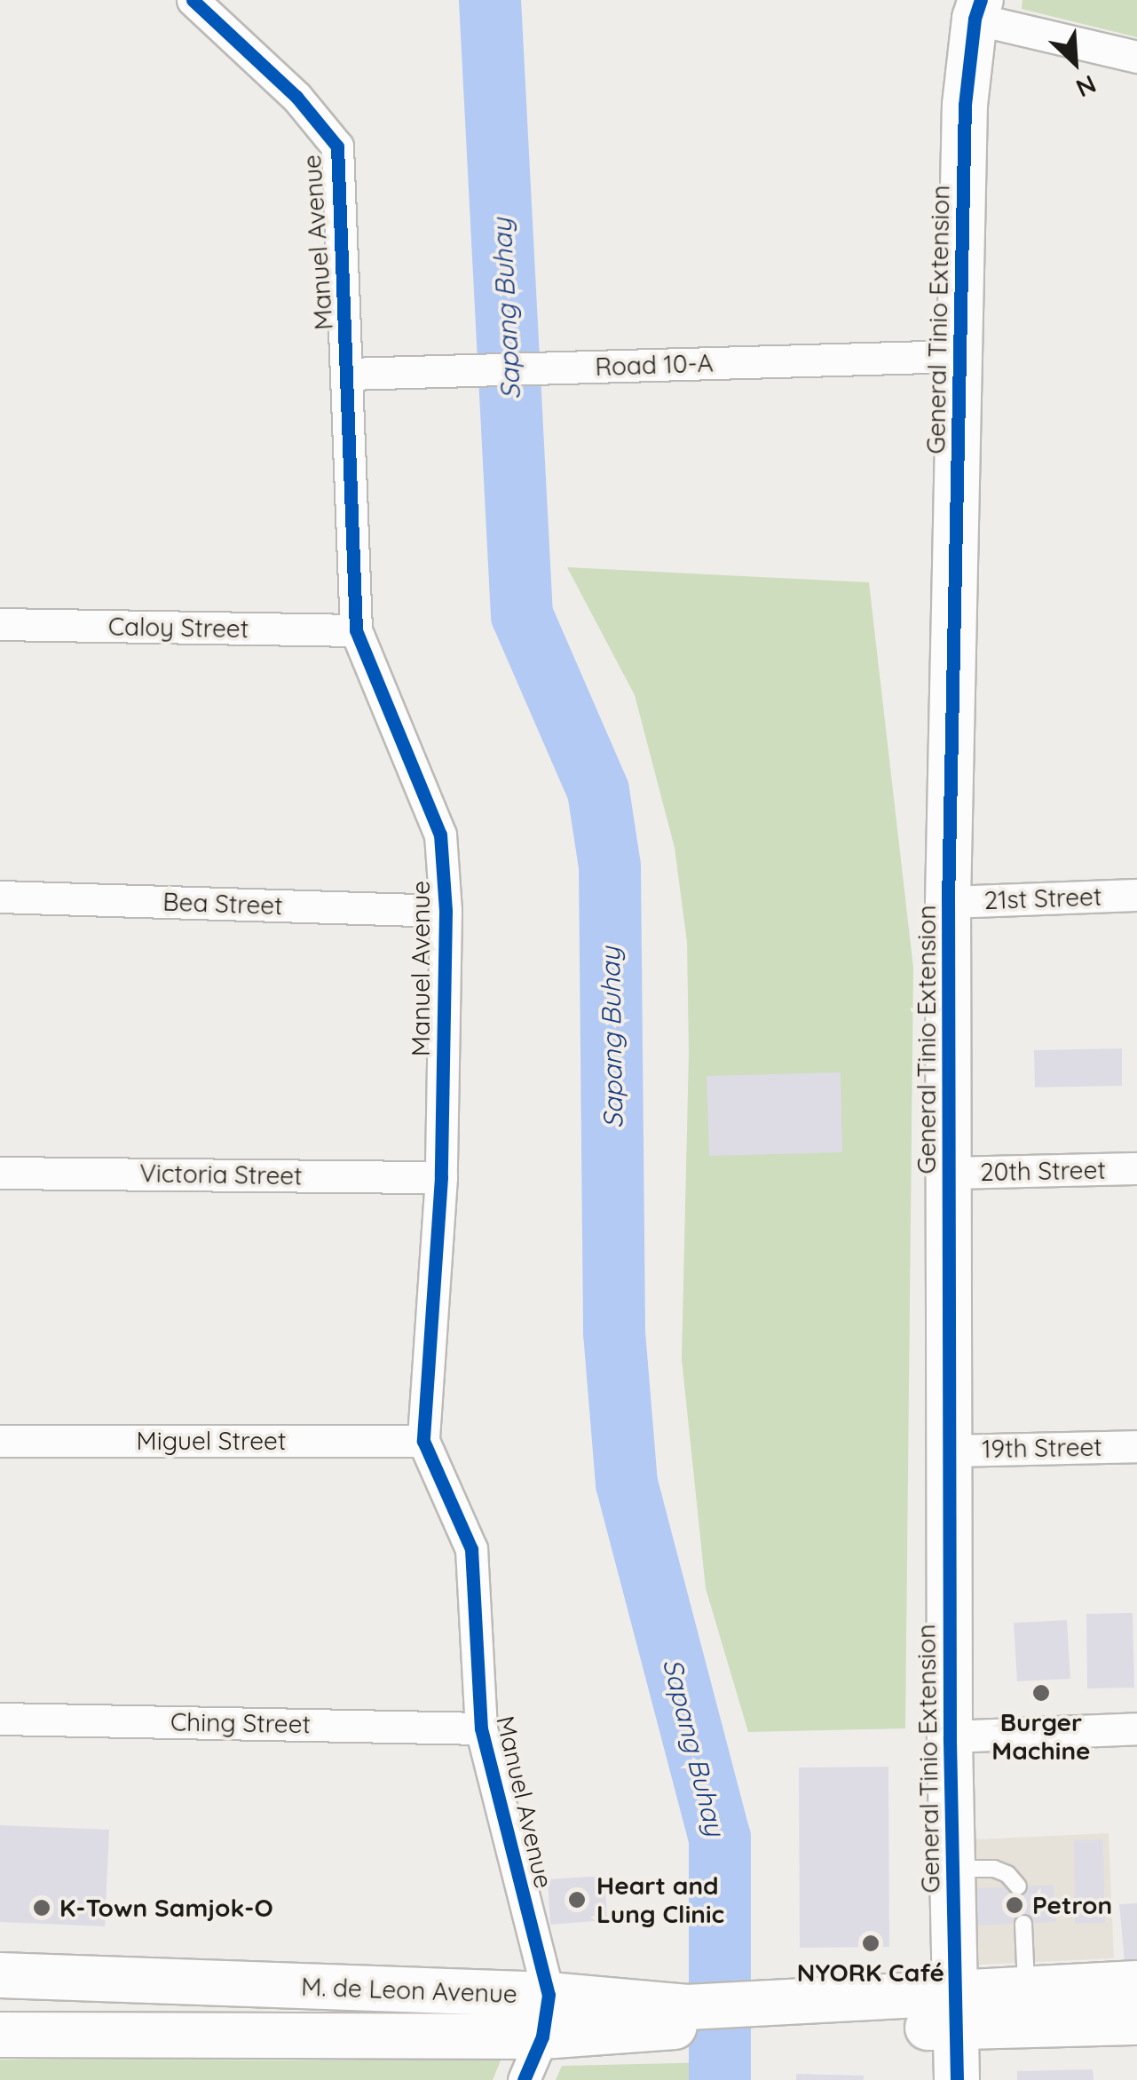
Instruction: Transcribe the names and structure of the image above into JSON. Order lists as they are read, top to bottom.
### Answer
{
  "streets": {
    "street": [
      "Manuel Avenue",
      "General Tinio Extension",
      "Road 10-A",
      "Caloy Street",
      "21st Street",
      "Bea Street",
      "20th Street",
      "Victoria Street",
      "Miguel Street",
      "19th Street",
      "Ching Street",
      "M. de Leon Avenue"
    ]
  },
  "crossings": [
    ["Manuel Avenue", "Road 10-A"],
    ["Manuel Avenue", "Caloy Street"],
    ["Manuel Avenue", "Bea Street"],
    ["Manuel Avenue", "Victoria Street"],
    ["Manuel Avenue", "Miguel Street"],
    ["Manuel Avenue", "Ching Street"],
    ["Manuel Avenue", "M. de Leon Avenue"],
    ["General Tinio Extension", "Road 10-A"],
    ["General Tinio Extension", "21st Street"],
    ["General Tinio Extension", "20th Street"],
    ["General Tinio Extension", "19th Street"],
    ["General Tinio Extension", "M. de Leon Avenue"]
  ],
  "water": ["Sapang Buhay"],
  "places": [
    "Burger Machine",
    "Heart and Lung Clinic",
    "Petron",
    "K-Town Samjok-O",
    "NYORK Café"
  ],
  "north": "bottom right"
}
